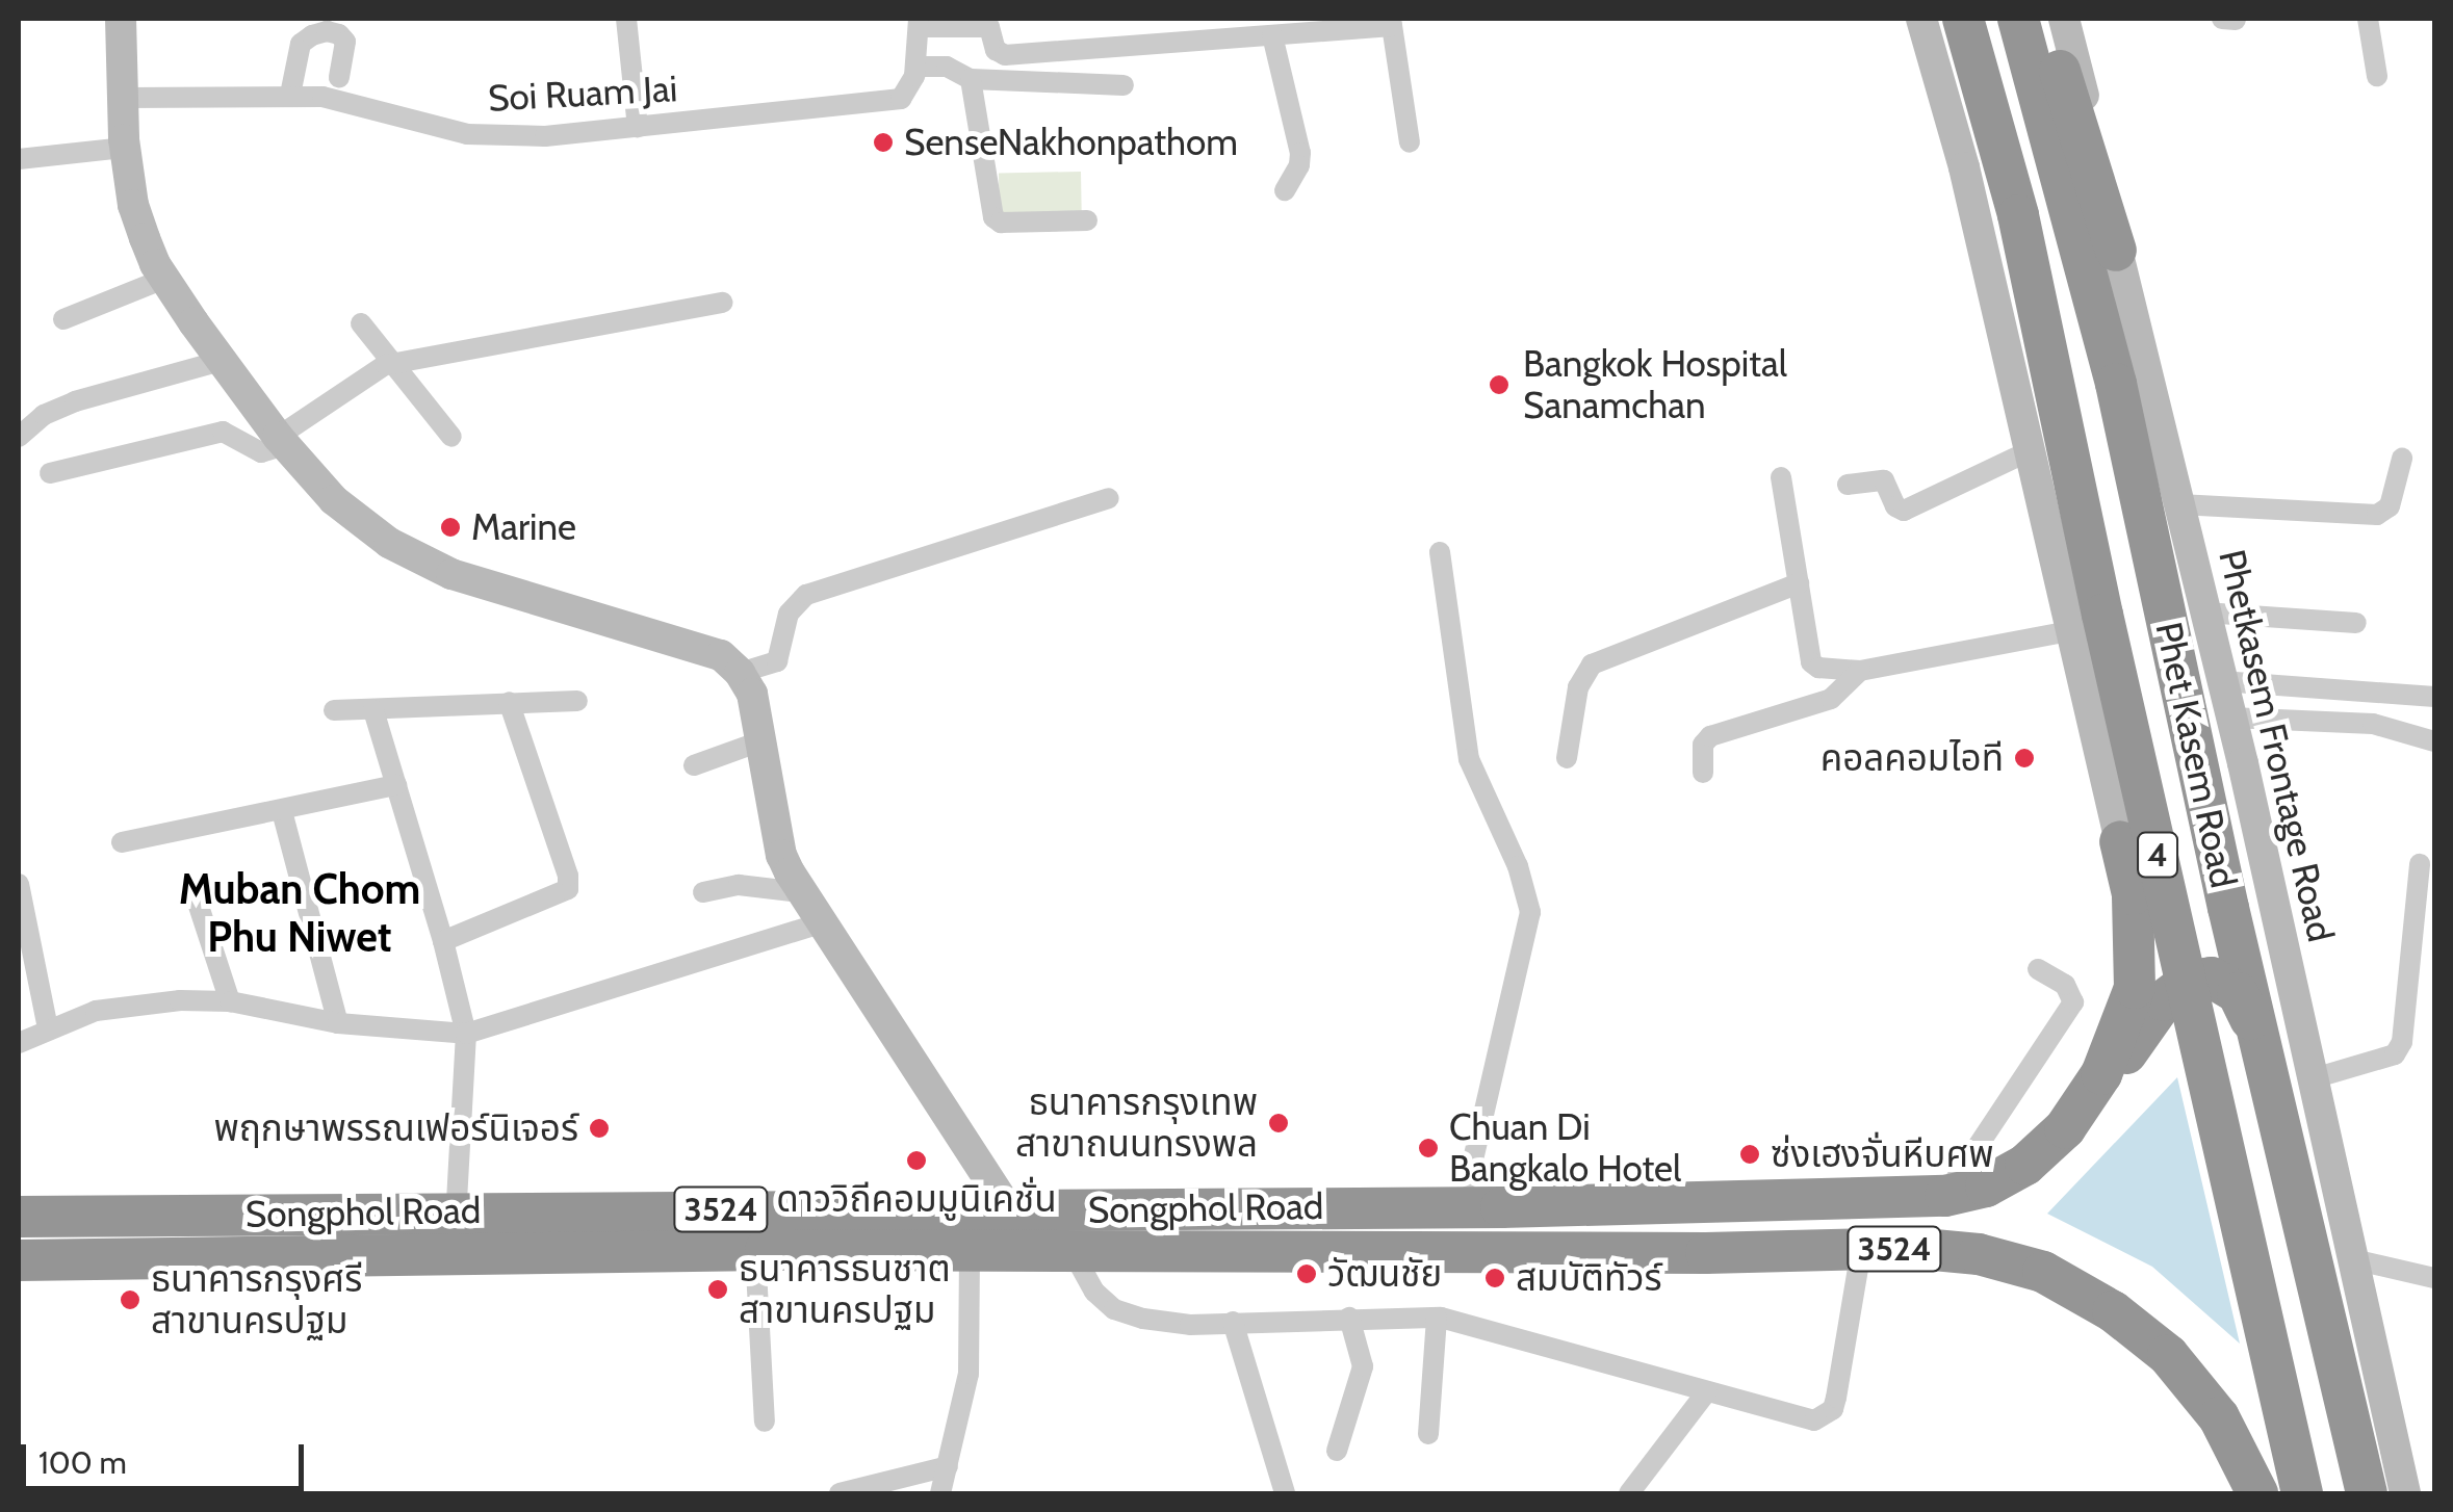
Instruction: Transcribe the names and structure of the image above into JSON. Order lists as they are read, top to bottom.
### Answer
{
  "streets": {
    "highway": [
      "Phet Kasem Road",
      "4",
      "Songphol Road",
      "3524"
    ],
    "main road": ["Phetkasem Frontage Road"],
    "street": ["Soi Ruam Jai"]
  },
  "crossings": [
    ["4", "Songphol Road"]
  ],
  "districts": ["Muban Chom Phu Niwet"],
  "places": [
    "SenseNakhonpathom",
    "Bangkok Hospital Sanamchan",
    "Marine",
    "คอลคอมไอที",
    "ธนาคารกรุงเทพ สาขาถนนทรงพล",
    "พฤกษาพรรณเฟอร์นิเจอร์",
    "Chuan Di Bangkalo Hotel",
    "ซ่งเฮงจั่นหีบศพ",
    "ดาววิถีคอมมูนิเคชั่น",
    "วัฒนชัย",
    "สมบัติทัวร์",
    "ธนาคารธนชาต สาขานครปฐม",
    "ธนาคารกรุงศรี สาขานครปฐม"
  ],
  "scale_bar": "100 m"
}
